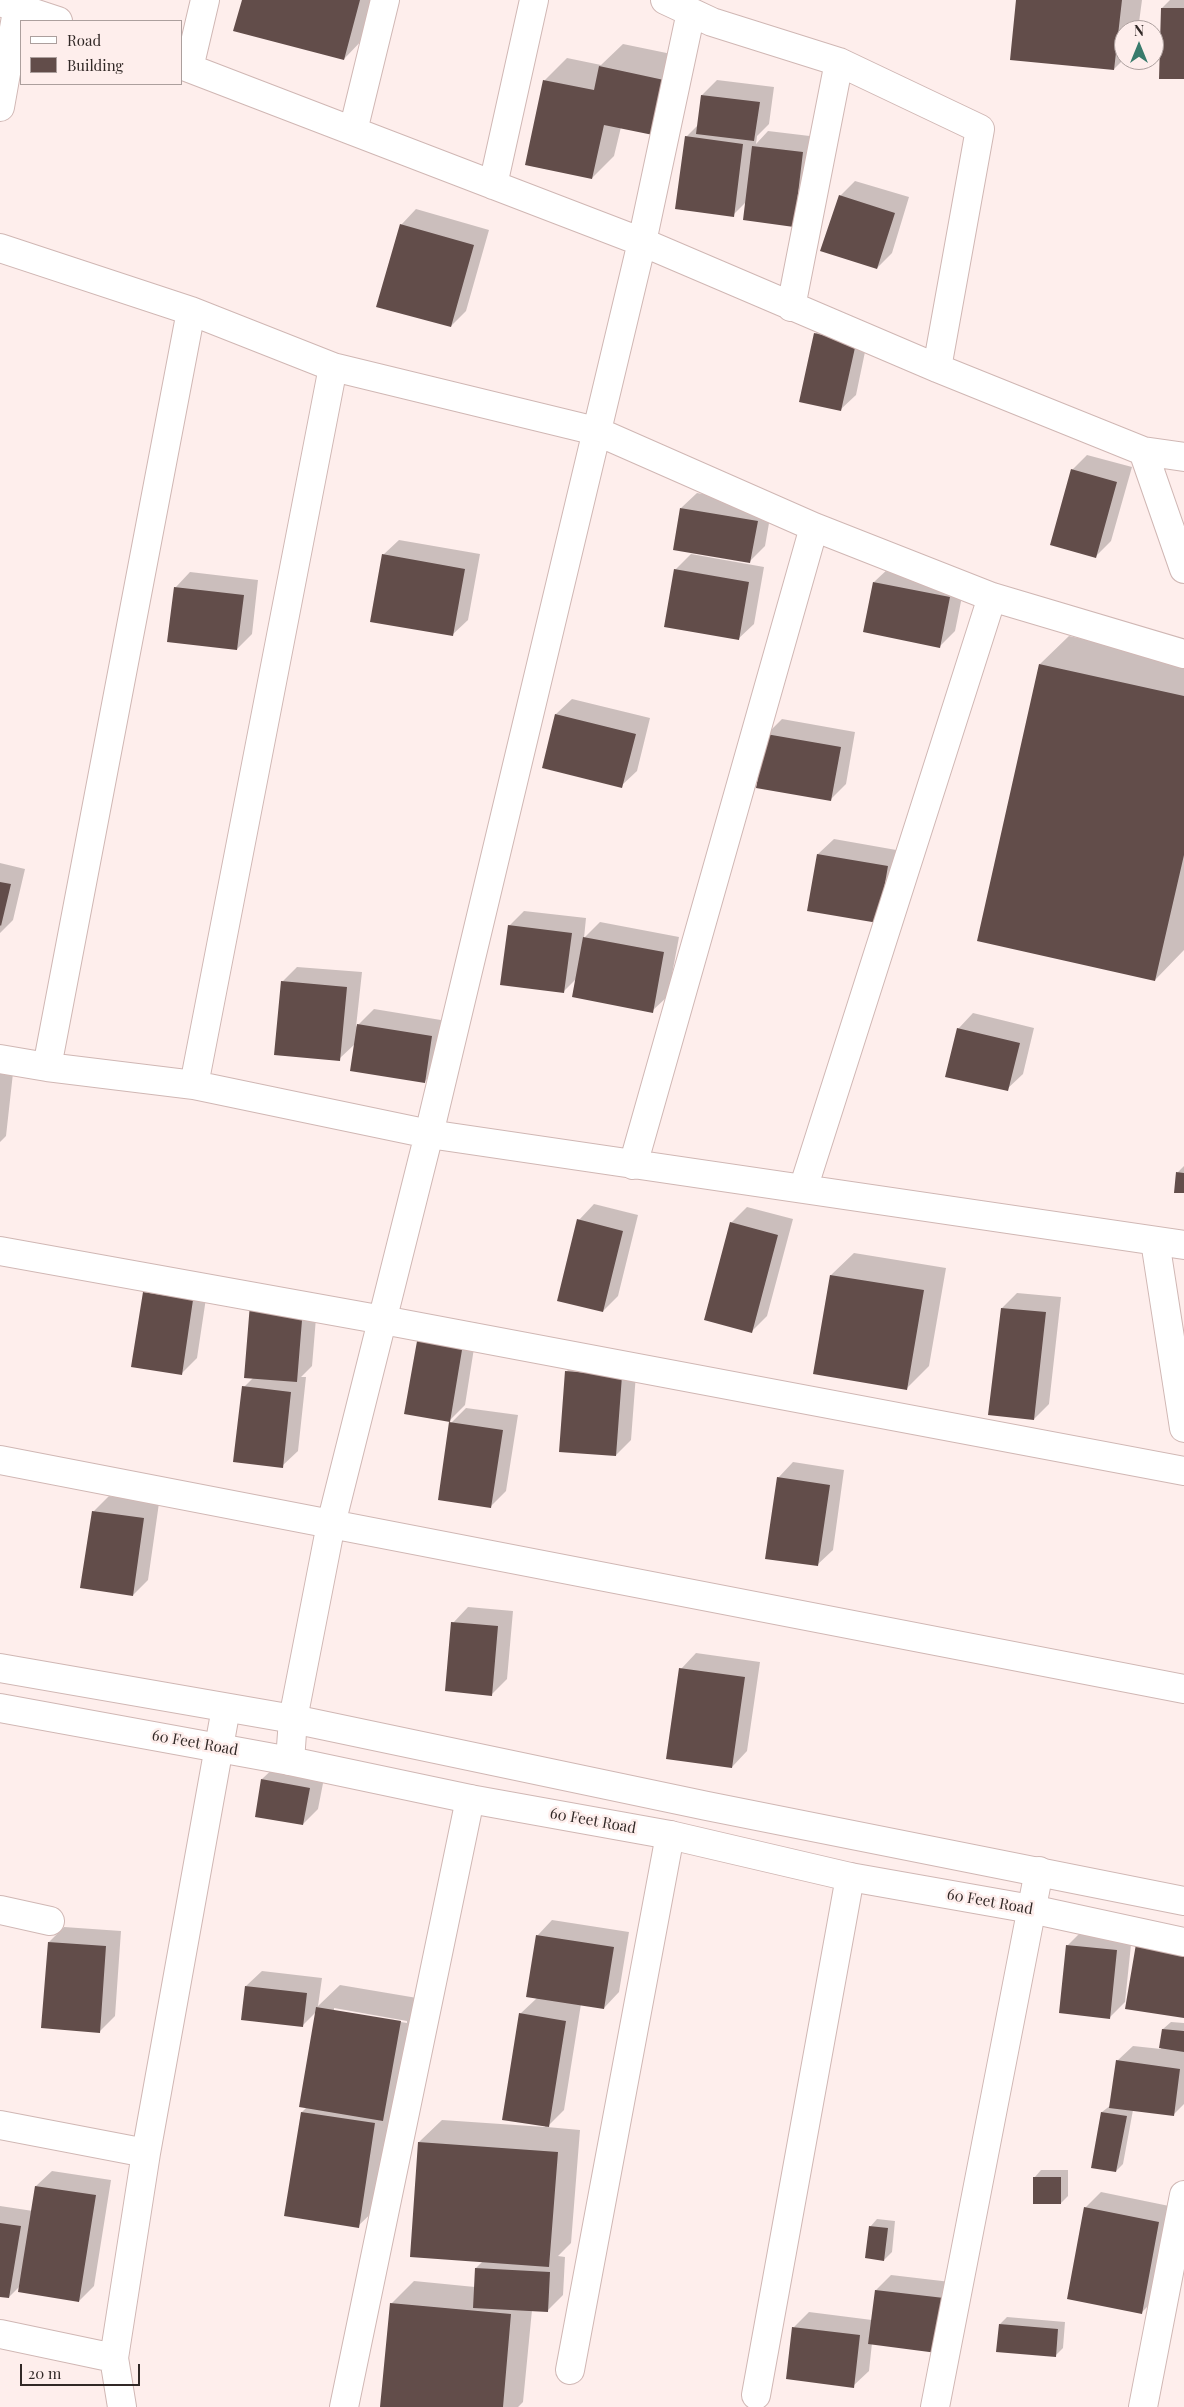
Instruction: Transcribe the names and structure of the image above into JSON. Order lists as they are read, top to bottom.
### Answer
{
  "streets": {
    "street": ["60 Feet Road"]
  },
  "legend": ["Road", "Building"],
  "scale_bar": "20 m",
  "north": "top"
}
